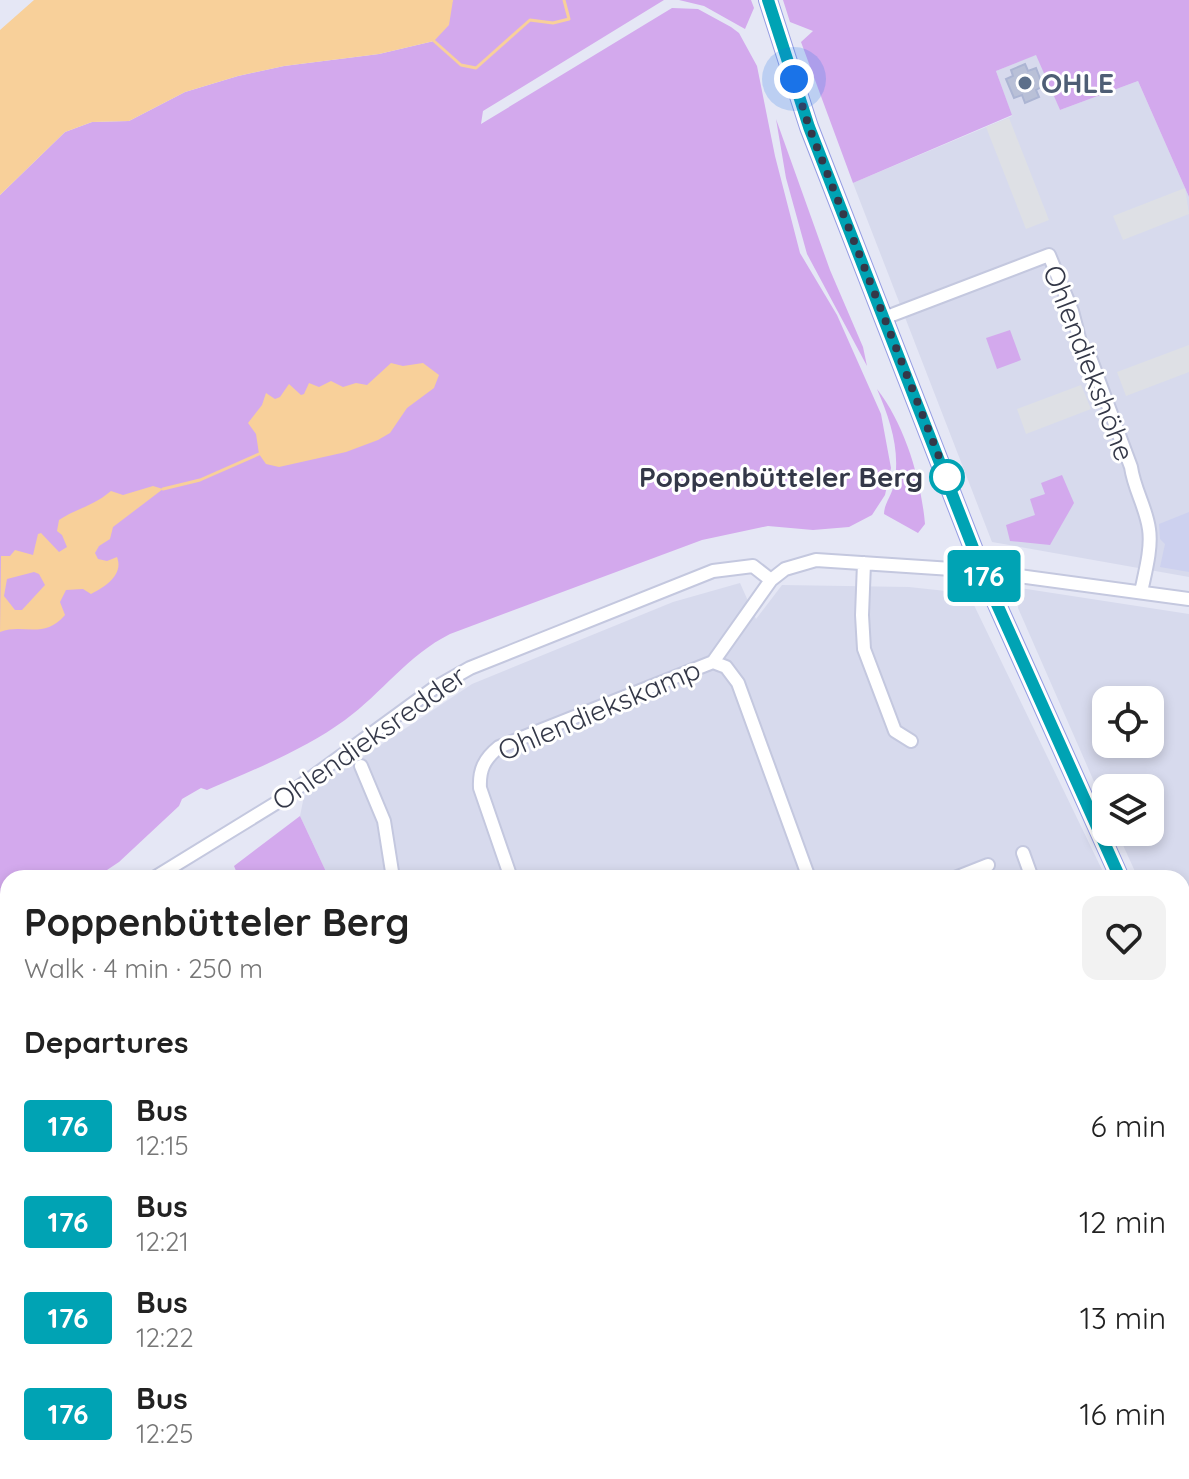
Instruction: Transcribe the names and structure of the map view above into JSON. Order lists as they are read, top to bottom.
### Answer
{
  "streets": {
    "street": ["Ohlendiekshöhe", "Ohlendiekskamp", "Ohlendieksredder"]
  },
  "crossings": [
    ["Ohlendiekshöhe", "Ohlendiekskamp"],
    ["Ohlendiekskamp", "Ohlendieksredder"]
  ],
  "places": ["OHLE", "Poppenbütteler Berg"],
  "lines": ["bus line 176"],
  "page": {
    "on_map": "176",
    "heading": [
      ["Poppenbütteler Berg", "Walk · 4 min · 250 m"],
      "Departures"
    ],
    "list": [
      {
        "mark": "176",
        "name": "Bus",
        "note": "12:15",
        "value": "6 min"
      },
      {
        "mark": "176",
        "name": "Bus",
        "note": "12:21",
        "value": "12 min"
      },
      {
        "mark": "176",
        "name": "Bus",
        "note": "12:22",
        "value": "13 min"
      },
      {
        "mark": "176",
        "name": "Bus",
        "note": "12:25",
        "value": "16 min"
      }
    ]
  }
}
